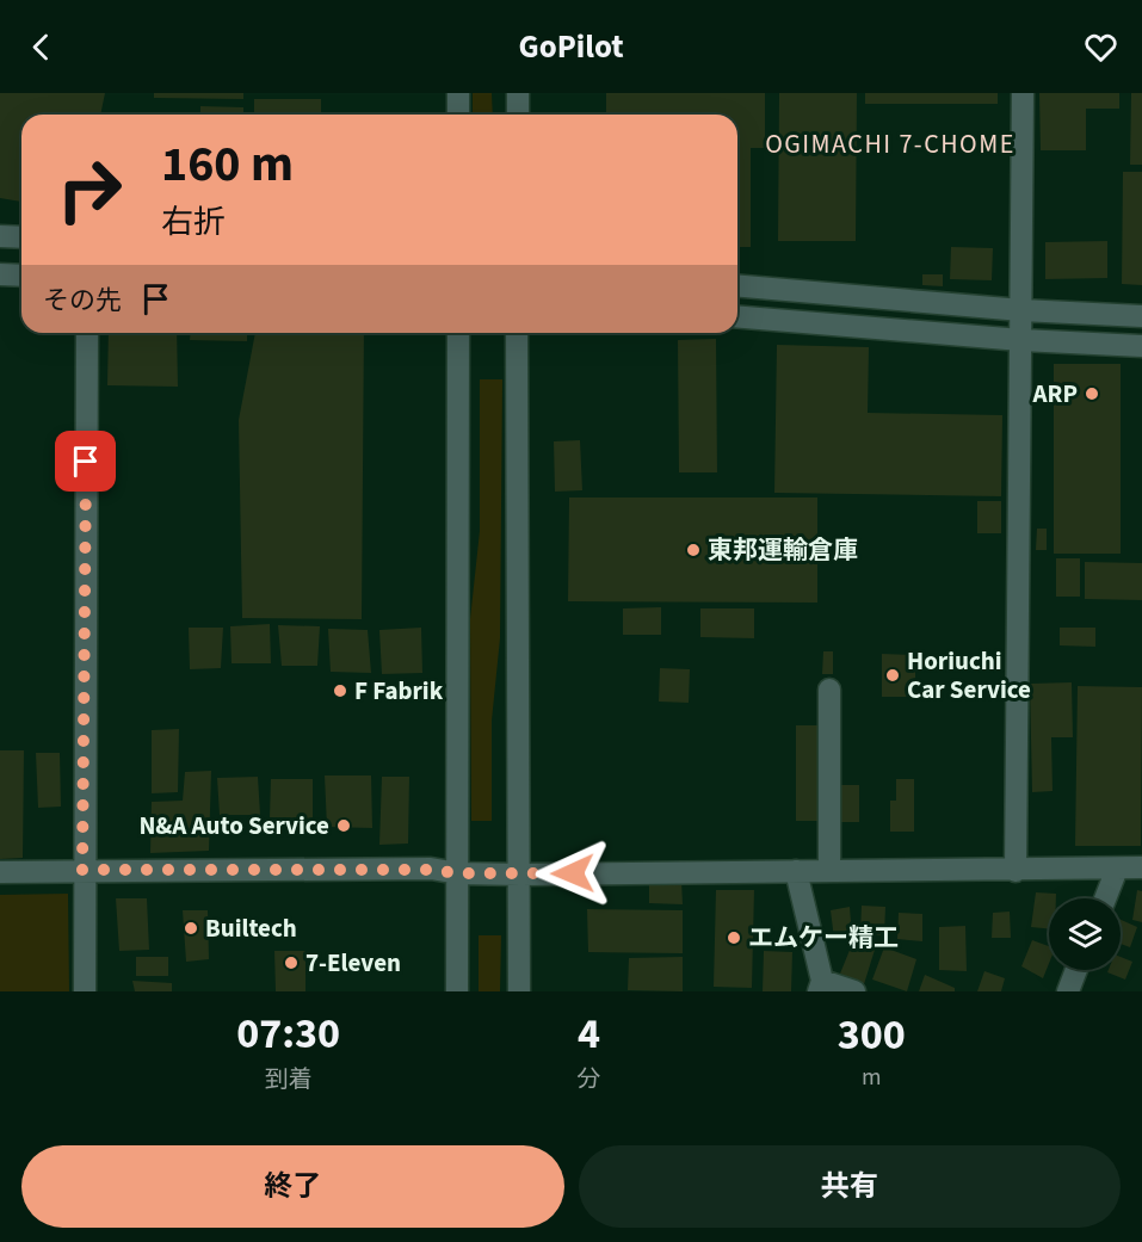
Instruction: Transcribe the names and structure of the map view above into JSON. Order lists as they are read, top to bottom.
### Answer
{
  "districts": ["OGIMACHI 7-CHOME"],
  "places": [
    "ARP",
    "東邦運輸倉庫",
    "Horiuchi Car Service",
    "F Fabrik",
    "N&A Auto Service",
    "Builtech",
    "エムケー精工",
    "7-Eleven"
  ],
  "page": {
    "header": "GoPilot",
    "turn": ["160 m", "右折"],
    "then": "その先",
    "eta": [
      "07:30",
      "到着",
      "4",
      "分",
      "300",
      "m"
    ],
    "buttons": ["終了", "共有"]
  }
}
